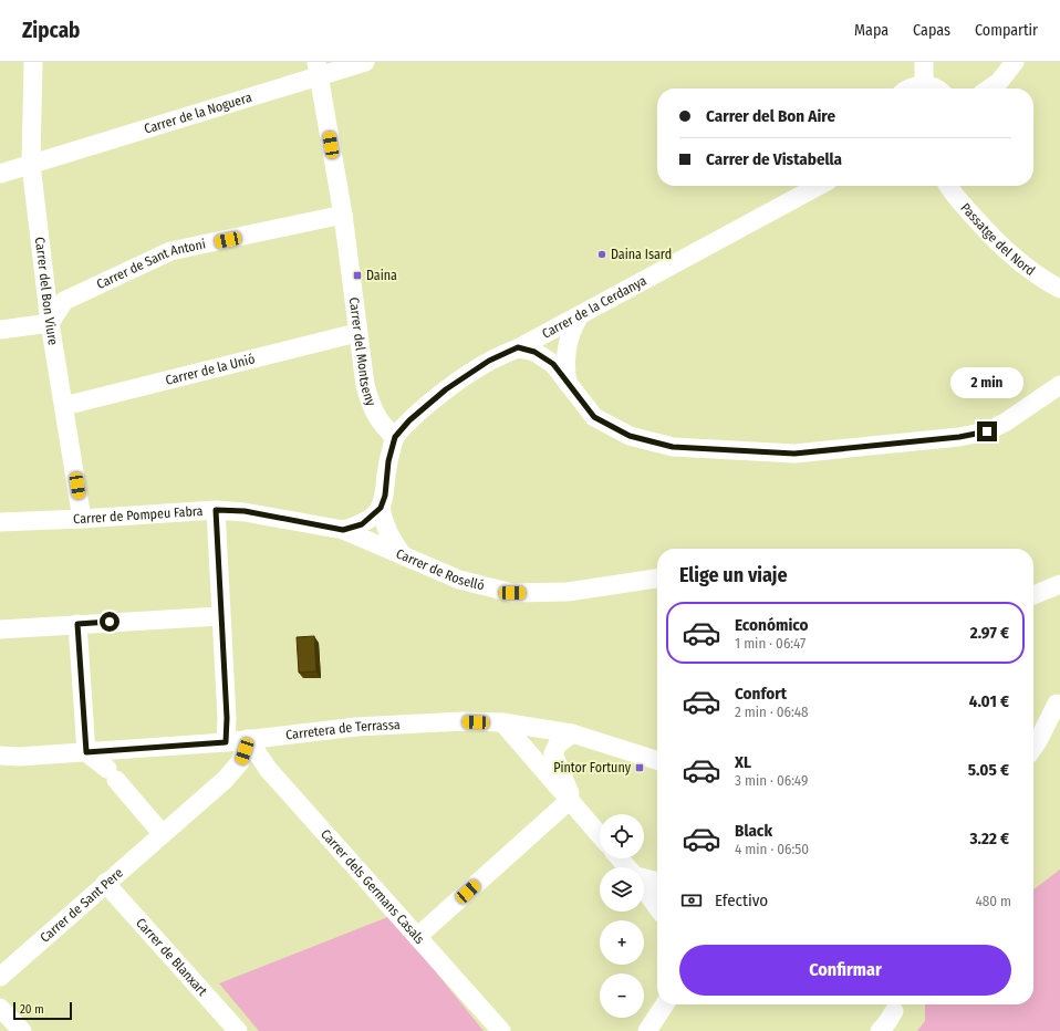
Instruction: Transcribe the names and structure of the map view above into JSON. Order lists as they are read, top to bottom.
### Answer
{
  "streets": {
    "street": [
      "Carrer de la Noguera",
      "Passatge del Nord",
      "Carrer de Sant Antoni",
      "Carrer del Bon Viure",
      "Carrer de la Cerdanya",
      "Carrer del Montseny",
      "Carrer de la Unió",
      "Carrer de Pompeu Fabra",
      "Carrer de Roselló",
      "Carretera de Terrassa",
      "Carrer dels Germans Casals",
      "Carrer de Sant Pere",
      "Carrer de Blanxart"
    ]
  },
  "crossings": [
    ["Carrer de la Noguera", "Carrer del Bon Viure"],
    ["Carrer de la Noguera", "Carrer del Montseny"],
    ["Carrer de Sant Antoni", "Carrer del Bon Viure"],
    ["Carrer de Sant Antoni", "Carrer del Montseny"],
    ["Carrer del Bon Viure", "Carrer de la Unió"],
    ["Carrer del Bon Viure", "Carrer de Pompeu Fabra"],
    ["Carrer de la Cerdanya", "Carrer del Montseny"],
    ["Carrer del Montseny", "Carrer de la Unió"],
    ["Carrer de Pompeu Fabra", "Carrer de Roselló"],
    ["Carretera de Terrassa", "Carrer dels Germans Casals"],
    ["Carretera de Terrassa", "Carrer de Sant Pere"],
    ["Carrer dels Germans Casals", "Carrer de Sant Pere"],
    ["Carrer de Sant Pere", "Carrer de Blanxart"]
  ],
  "places": {
    "other": ["Daina Isard"],
    "transit": ["Daina", "Pintor Fortuny"]
  },
  "scale_bar": "20 m",
  "page": {
    "header": "Zipcab",
    "nav": ["Mapa", "Capas", "Compartir"],
    "banner": ["Carrer del Bon Aire", "Carrer de Vistabella"],
    "bubble": "2 min",
    "heading": "Elige un viaje",
    "list": [
      {
        "name": "Económico",
        "note": "1 min · 06:47",
        "value": "2.97 €"
      },
      {
        "name": "Confort",
        "note": "2 min · 06:48",
        "value": "4.01 €"
      },
      {
        "name": "XL",
        "note": "3 min · 06:49",
        "value": "5.05 €"
      },
      {
        "name": "Black",
        "note": "4 min · 06:50",
        "value": "3.22 €"
      }
    ],
    "map_buttons": ["+", "−"],
    "pay": ["Efectivo", "480 m"],
    "buttons": "Confirmar",
    "scale": "20 m"
  }
}
